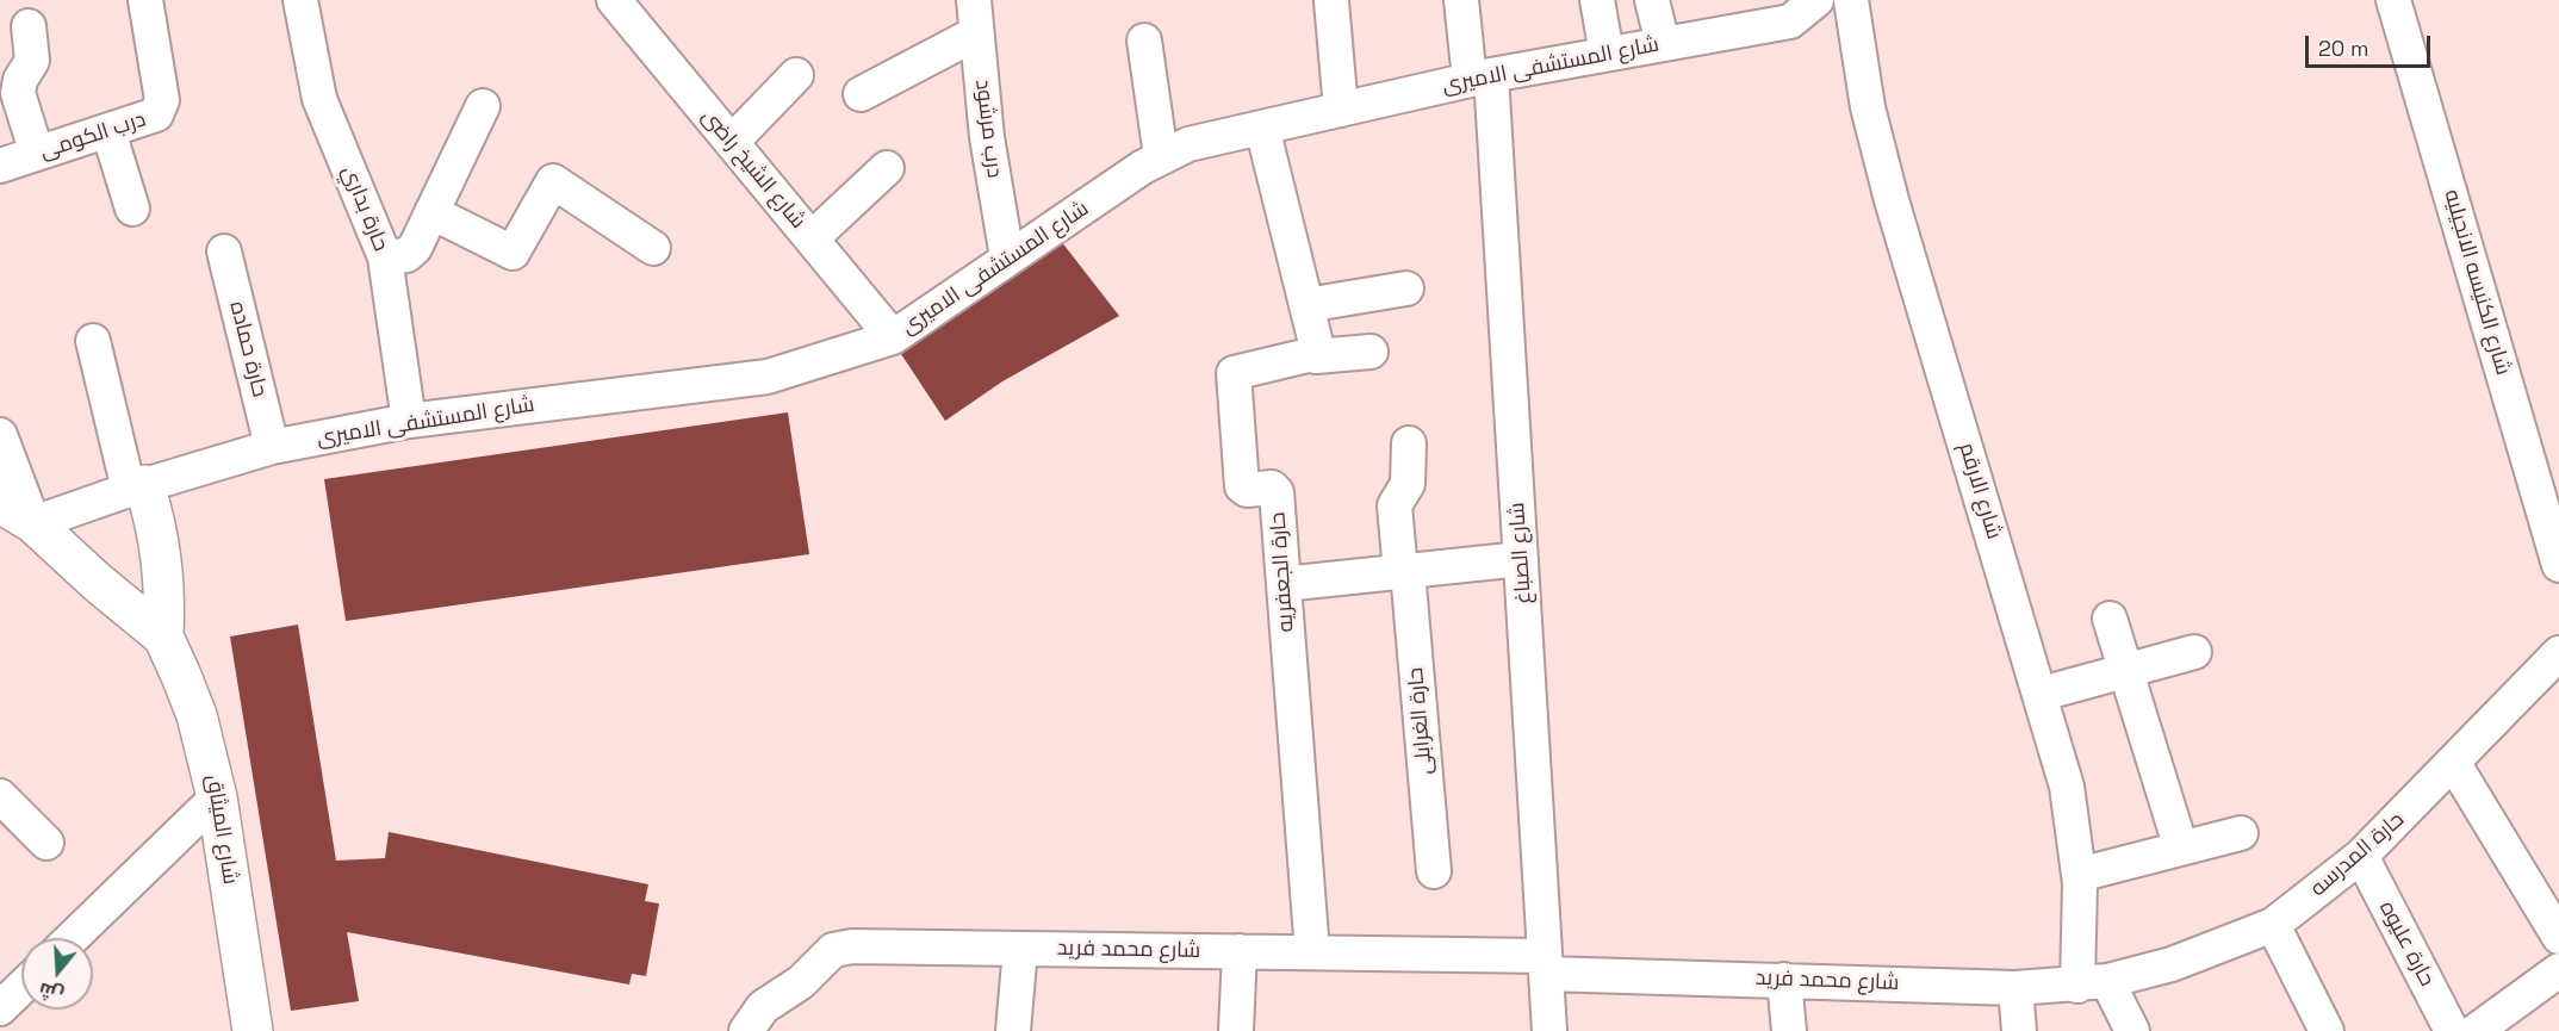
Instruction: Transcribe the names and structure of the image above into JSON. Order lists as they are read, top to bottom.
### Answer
{
  "streets": {
    "main road": ["شارع الميثاق"],
    "street": [
      "شارع المستشفى الاميرى",
      "درب مرشود",
      "درب الكومى",
      "شارع الشيخ راضى",
      "حارة بداري",
      "شارع الكنيسه الانجيليه",
      "حارة حماده",
      "شارع الارقم",
      "شارع الصباغ",
      "حارة الجعفريه",
      "حارة الغرابلى",
      "حارة المدرسه",
      "حارة عليوه",
      "شارع محمد فريد"
    ]
  },
  "crossings": [
    ["شارع المستشفى الاميرى", "درب مرشود"],
    ["شارع المستشفى الاميرى", "شارع الشيخ راضى"],
    ["شارع المستشفى الاميرى", "حارة بداري"],
    ["شارع المستشفى الاميرى", "حارة حماده"],
    ["شارع المستشفى الاميرى", "شارع الصباغ"],
    ["شارع المستشفى الاميرى", "شارع الميثاق"],
    ["شارع الارقم", "حارة المدرسه"],
    ["شارع الارقم", "شارع محمد فريد"],
    ["شارع الصباغ", "شارع محمد فريد"],
    ["حارة الجعفريه", "شارع محمد فريد"],
    ["حارة المدرسه", "حارة عليوه"],
    ["حارة المدرسه", "شارع محمد فريد"]
  ],
  "scale_bar": "20 m",
  "north": "bottom"
}
